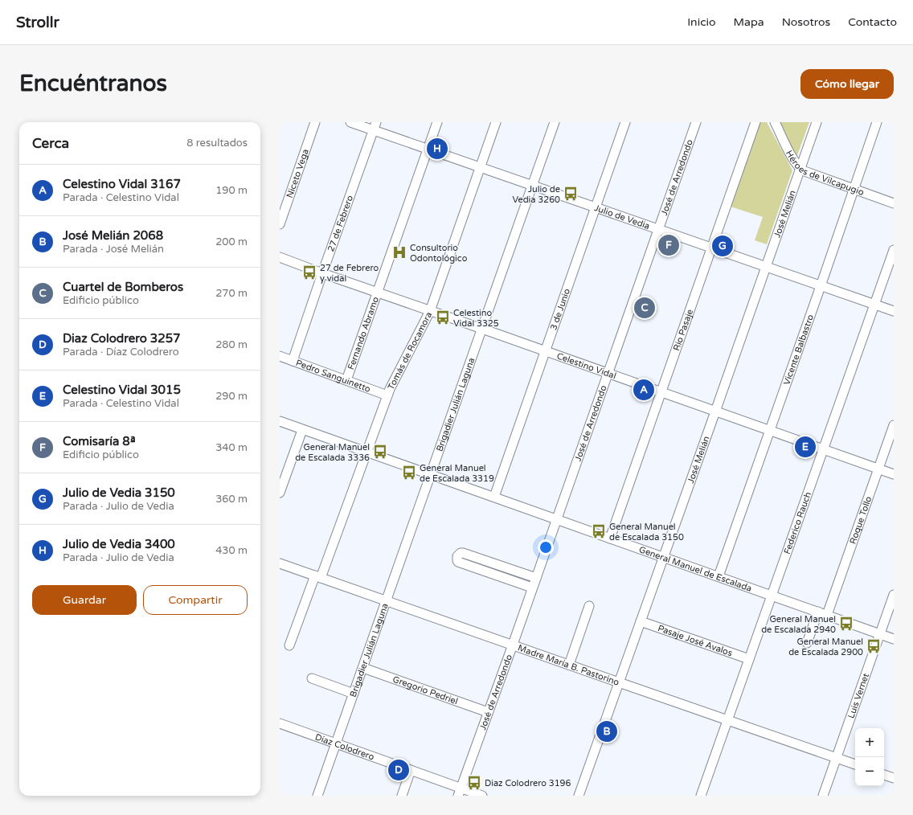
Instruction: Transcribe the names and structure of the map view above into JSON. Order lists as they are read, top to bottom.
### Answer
{
  "streets": {
    "street": [
      "Héroes de Vilcapugio",
      "Niceto Vega",
      "José de Arredondo",
      "José Melián",
      "Julio de Vedia",
      "27 de Febrero",
      "3 de Junio",
      "Río Pasaje",
      "Fernando Abramo",
      "Vicente Balbastro",
      "Tomás de Rocamora",
      "Celestino Vidal",
      "Pedro Sanguinetto",
      "Brigadier Julián Laguna",
      "Roque Tollo",
      "Federico Rauch",
      "General Manuel de Escalada",
      "Pasaje José Avalos",
      "Madre María B. Pastorino",
      "Gregorio Pedriel",
      "Luis Vernet",
      "Díaz Colodrero"
    ]
  },
  "crossings": [
    ["Héroes de Vilcapugio", "José Melián"],
    ["Héroes de Vilcapugio", "Vicente Balbastro"],
    ["José de Arredondo", "Julio de Vedia"],
    ["José de Arredondo", "Celestino Vidal"],
    ["José de Arredondo", "General Manuel de Escalada"],
    ["José de Arredondo", "Madre María B. Pastorino"],
    ["José de Arredondo", "Gregorio Pedriel"],
    ["José de Arredondo", "Díaz Colodrero"],
    ["José Melián", "Julio de Vedia"],
    ["José Melián", "Celestino Vidal"],
    ["José Melián", "General Manuel de Escalada"],
    ["José Melián", "Pasaje José Avalos"],
    ["José Melián", "Madre María B. Pastorino"],
    ["Julio de Vedia", "27 de Febrero"],
    ["Julio de Vedia", "3 de Junio"],
    ["Julio de Vedia", "Río Pasaje"],
    ["Julio de Vedia", "Fernando Abramo"],
    ["Julio de Vedia", "Vicente Balbastro"],
    ["Julio de Vedia", "Tomás de Rocamora"],
    ["Julio de Vedia", "Brigadier Julián Laguna"],
    ["Julio de Vedia", "Federico Rauch"],
    ["27 de Febrero", "Celestino Vidal"],
    ["27 de Febrero", "Pedro Sanguinetto"],
    ["3 de Junio", "Celestino Vidal"],
    ["3 de Junio", "General Manuel de Escalada"],
    ["Río Pasaje", "Celestino Vidal"],
    ["Río Pasaje", "General Manuel de Escalada"],
    ["Fernando Abramo", "Celestino Vidal"],
    ["Fernando Abramo", "Pedro Sanguinetto"],
    ["Vicente Balbastro", "Celestino Vidal"],
    ["Vicente Balbastro", "General Manuel de Escalada"],
    ["Tomás de Rocamora", "Celestino Vidal"],
    ["Tomás de Rocamora", "Pedro Sanguinetto"],
    ["Tomás de Rocamora", "General Manuel de Escalada"],
    ["Tomás de Rocamora", "Madre María B. Pastorino"],
    ["Celestino Vidal", "Brigadier Julián Laguna"],
    ["Celestino Vidal", "Roque Tollo"],
    ["Celestino Vidal", "Federico Rauch"],
    ["Brigadier Julián Laguna", "General Manuel de Escalada"],
    ["Brigadier Julián Laguna", "Madre María B. Pastorino"],
    ["Brigadier Julián Laguna", "Gregorio Pedriel"],
    ["Brigadier Julián Laguna", "Díaz Colodrero"],
    ["Roque Tollo", "General Manuel de Escalada"],
    ["Federico Rauch", "General Manuel de Escalada"],
    ["Federico Rauch", "Pasaje José Avalos"],
    ["Federico Rauch", "Madre María B. Pastorino"],
    ["General Manuel de Escalada", "Luis Vernet"],
    ["Madre María B. Pastorino", "Luis Vernet"]
  ],
  "places": {
    "bus stop": [
      "Julio de Vedia 3260",
      "27 de Febrero y vidal",
      "Celestino Vidal 3325",
      "General Manuel de Escalada 3336",
      "General Manuel de Escalada 3319",
      "General Manuel de Escalada 3150",
      "General Manuel de Escalada 2940",
      "General Manuel de Escalada 2900",
      "Diaz Colodrero 3196"
    ],
    "hospital": ["Consultorio Odontológico"]
  },
  "page": {
    "header": "Strollr",
    "nav": [
      "Inicio",
      "Mapa",
      "Nosotros",
      "Contacto"
    ],
    "buttons": [
      "Cómo llegar",
      ["Guardar", "Compartir"]
    ],
    "title": "Encuéntranos",
    "heading": ["Cerca", "8 resultados"],
    "pins": [
      "H",
      "F",
      "G",
      "C",
      "A",
      "E",
      "B",
      "D"
    ],
    "list": [
      {
        "mark": "A",
        "name": "Celestino Vidal 3167",
        "note": "Parada · Celestino Vidal",
        "value": "190 m"
      },
      {
        "mark": "B",
        "name": "José Melián 2068",
        "note": "Parada · José Melián",
        "value": "200 m"
      },
      {
        "mark": "C",
        "name": "Cuartel de Bomberos",
        "note": "Edificio público",
        "value": "270 m"
      },
      {
        "mark": "D",
        "name": "Diaz Colodrero 3257",
        "note": "Parada · Díaz Colodrero",
        "value": "280 m"
      },
      {
        "mark": "E",
        "name": "Celestino Vidal 3015",
        "note": "Parada · Celestino Vidal",
        "value": "290 m"
      },
      {
        "mark": "F",
        "name": "Comisaría 8ª",
        "note": "Edificio público",
        "value": "340 m"
      },
      {
        "mark": "G",
        "name": "Julio de Vedia 3150",
        "note": "Parada · Julio de Vedia",
        "value": "360 m"
      },
      {
        "mark": "H",
        "name": "Julio de Vedia 3400",
        "note": "Parada · Julio de Vedia",
        "value": "430 m"
      }
    ],
    "map_buttons": ["+", "−"]
  }
}
